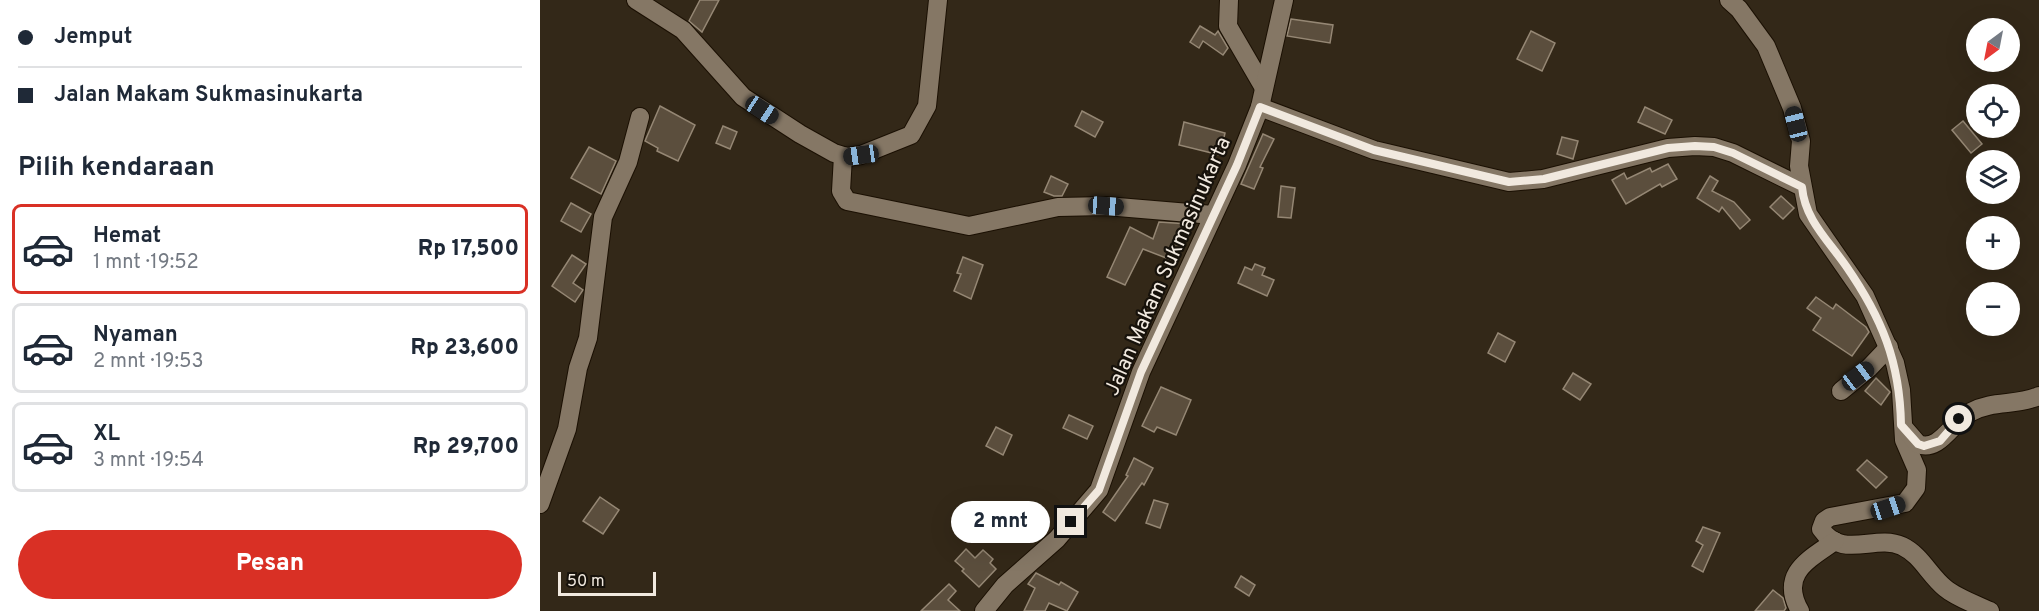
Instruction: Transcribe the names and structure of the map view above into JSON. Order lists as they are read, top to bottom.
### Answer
{
  "streets": {
    "street": ["Jalan Makam Sukmasinukarta"]
  },
  "scale_bar": "50 m",
  "north": "bottom left",
  "page": {
    "banner": ["Jemput", "Jalan Makam Sukmasinukarta"],
    "map_buttons": ["+", "−"],
    "heading": "Pilih kendaraan",
    "list": [
      {
        "name": "Hemat",
        "note": "1 mnt · 19:52",
        "value": "Rp 17,500"
      },
      {
        "name": "Nyaman",
        "note": "2 mnt · 19:53",
        "value": "Rp 23,600"
      },
      {
        "name": "XL",
        "note": "3 mnt · 19:54",
        "value": "Rp 29,700"
      }
    ],
    "bubble": "2 mnt",
    "buttons": "Pesan",
    "scale": "50 m"
  }
}
